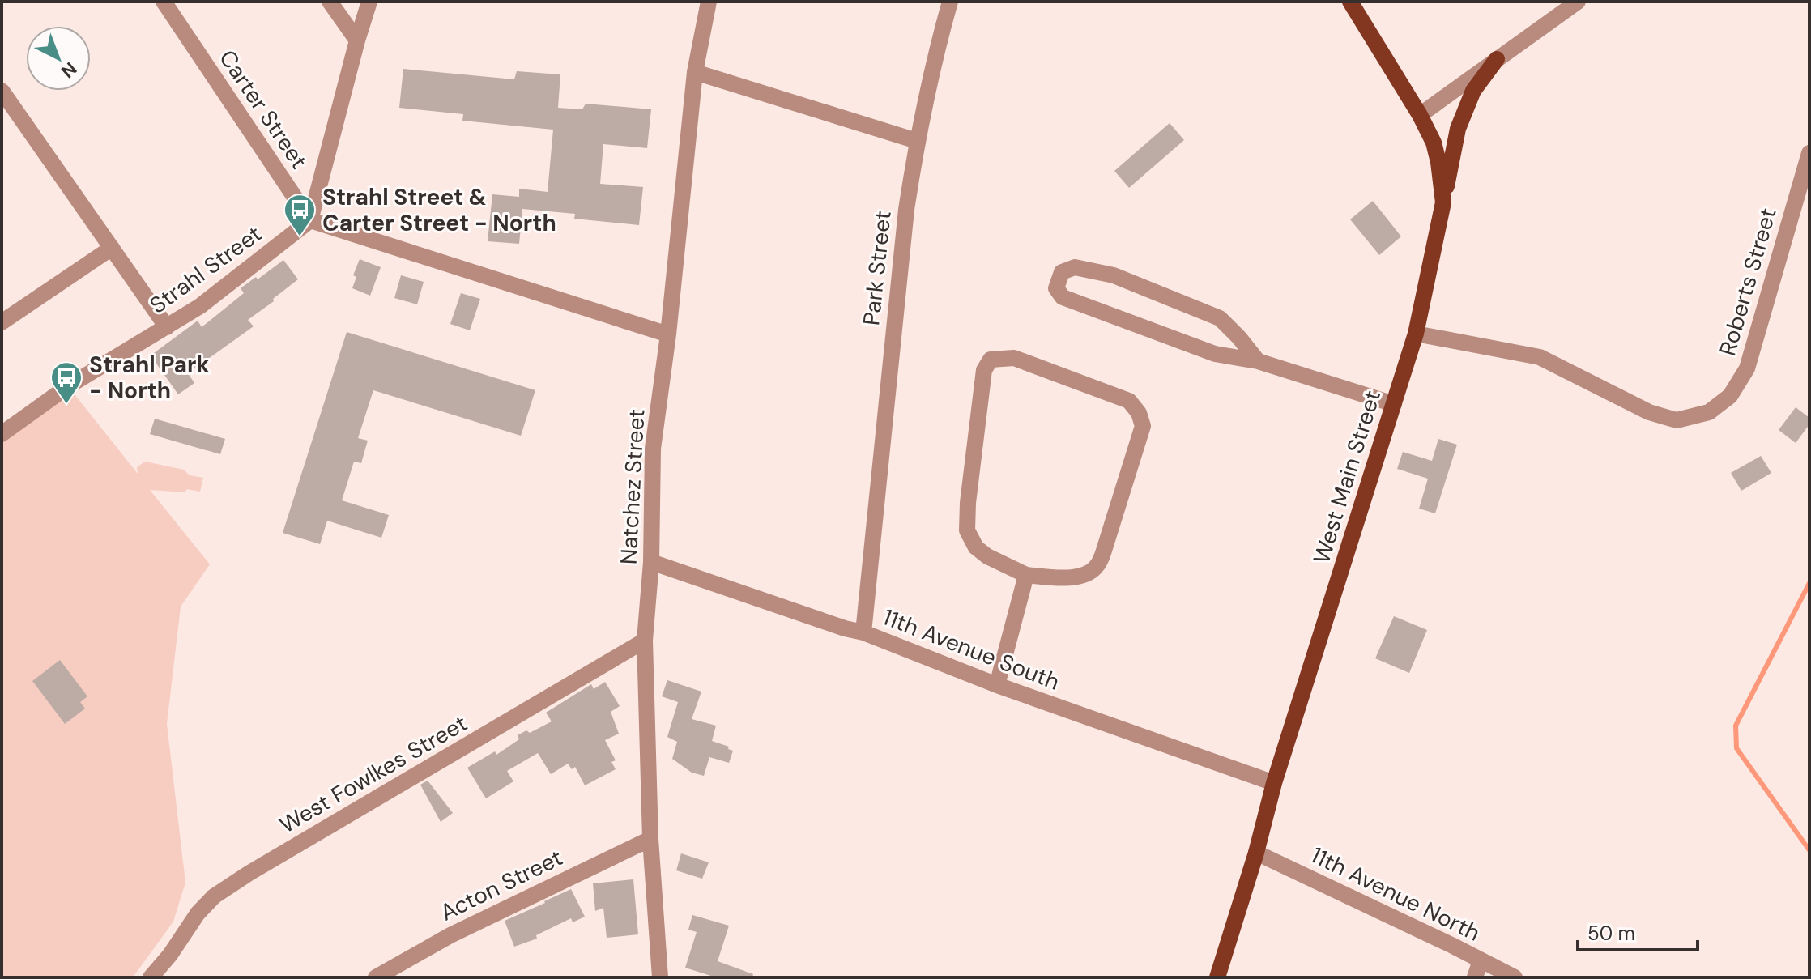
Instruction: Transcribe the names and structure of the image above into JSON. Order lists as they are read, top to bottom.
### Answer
{
  "streets": {
    "main road": ["West Main Street"],
    "street": [
      "Carter Street",
      "Park Street",
      "Strahl Street",
      "Roberts Street",
      "Natchez Street",
      "11th Avenue South",
      "West Fowlkes Street",
      "Acton Street",
      "11th Avenue North"
    ]
  },
  "crossings": [
    ["Carter Street", "Strahl Street"],
    ["Park Street", "11th Avenue South"],
    ["Roberts Street", "West Main Street"],
    ["West Main Street", "11th Avenue South"],
    ["West Main Street", "11th Avenue North"],
    ["Natchez Street", "11th Avenue South"],
    ["Natchez Street", "West Fowlkes Street"],
    ["Natchez Street", "Acton Street"]
  ],
  "places": {
    "bus stop": ["Strahl Street & Carter Street - North", "Strahl Park - North"]
  },
  "scale_bar": "50 m",
  "north": "bottom right"
}
